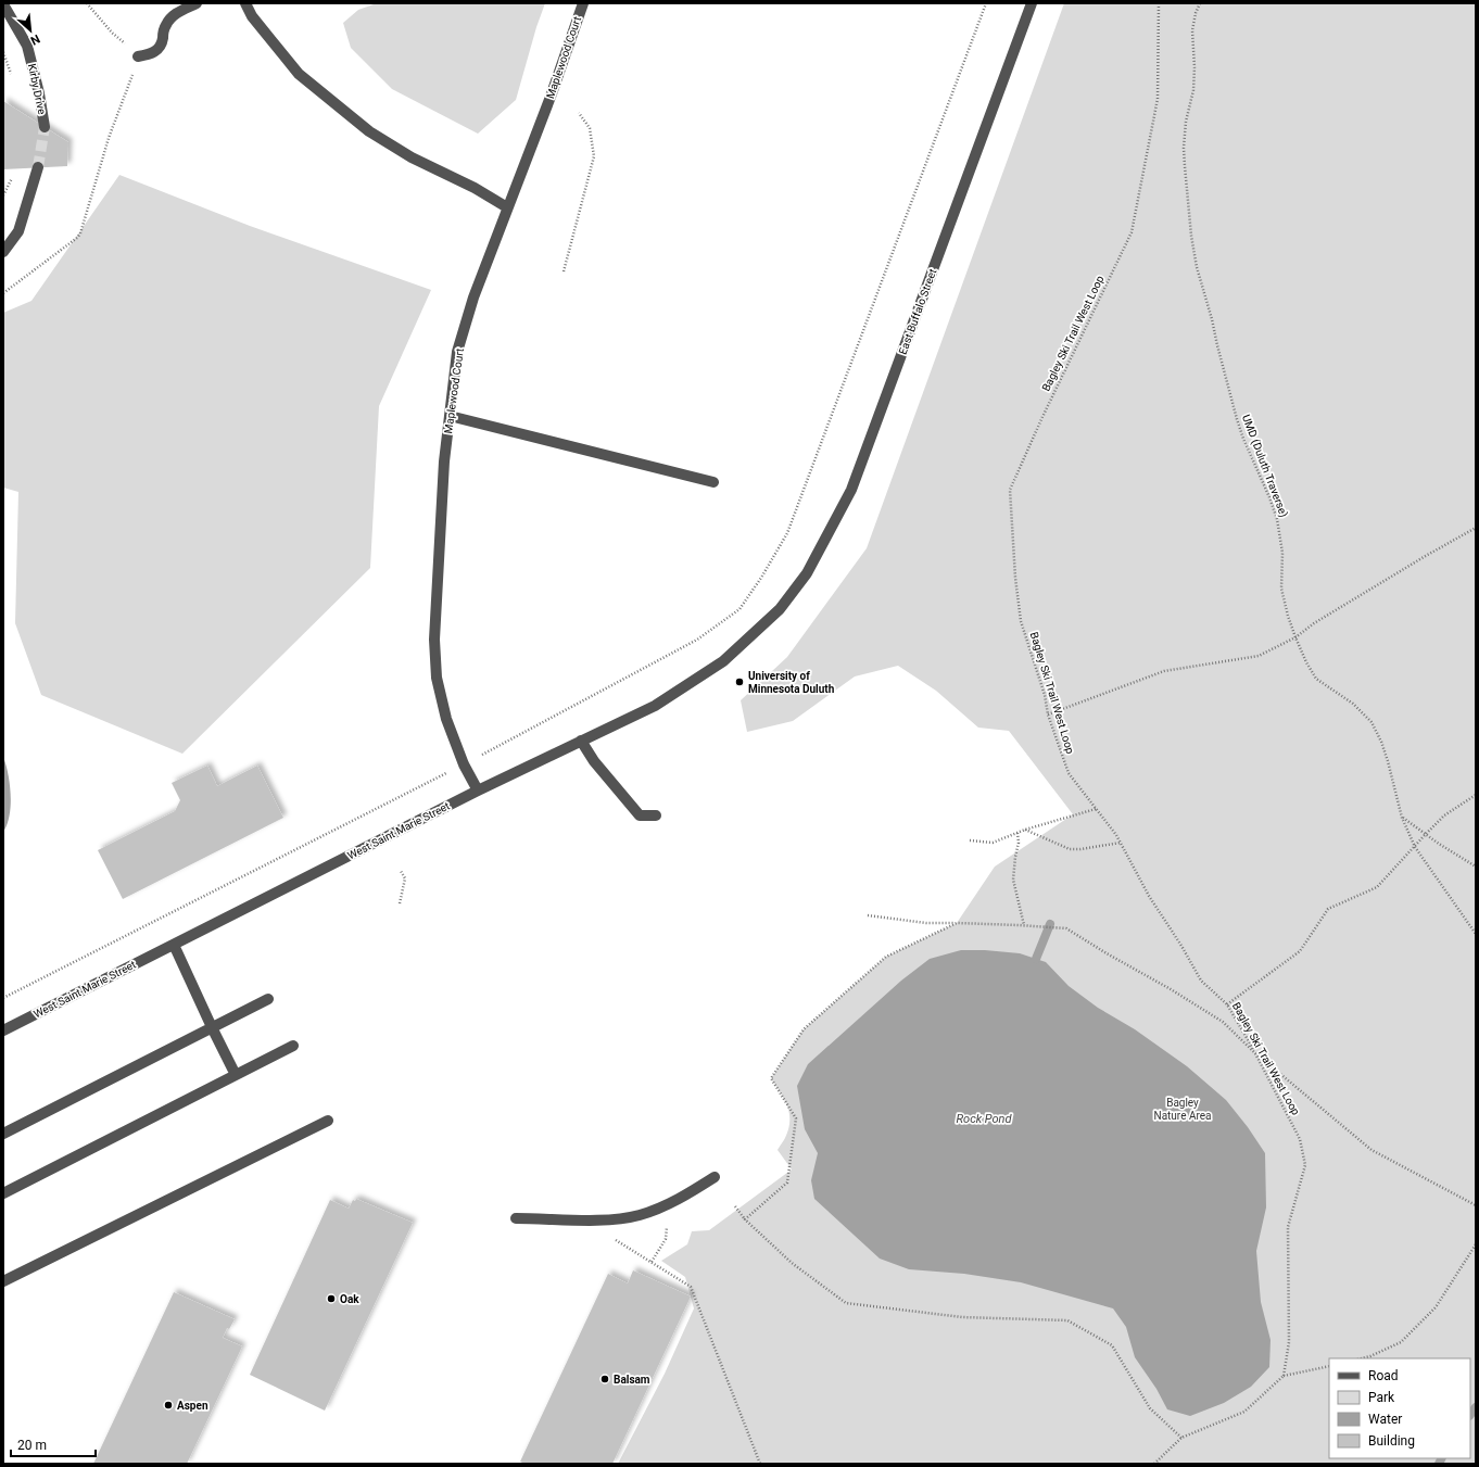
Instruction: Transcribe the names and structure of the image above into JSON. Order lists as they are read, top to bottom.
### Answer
{
  "streets": {
    "street": [
      "Maplewood Court",
      "Kirby Drive",
      "East Buffalo Street",
      "West Saint Marie Street"
    ],
    "path": ["Bagley Ski Trail West Loop", "UMD (Duluth Traverse)"]
  },
  "crossings": [
    ["Maplewood Court", "West Saint Marie Street"],
    ["East Buffalo Street", "West Saint Marie Street"]
  ],
  "water": ["Rock Pond"],
  "parks": ["Bagley Nature Area"],
  "places": [
    "University of Minnesota Duluth",
    "Oak",
    "Balsam",
    "Aspen"
  ],
  "legend": [
    "Road",
    "Park",
    "Water",
    "Building"
  ],
  "scale_bar": "20 m",
  "north": "bottom right"
}
